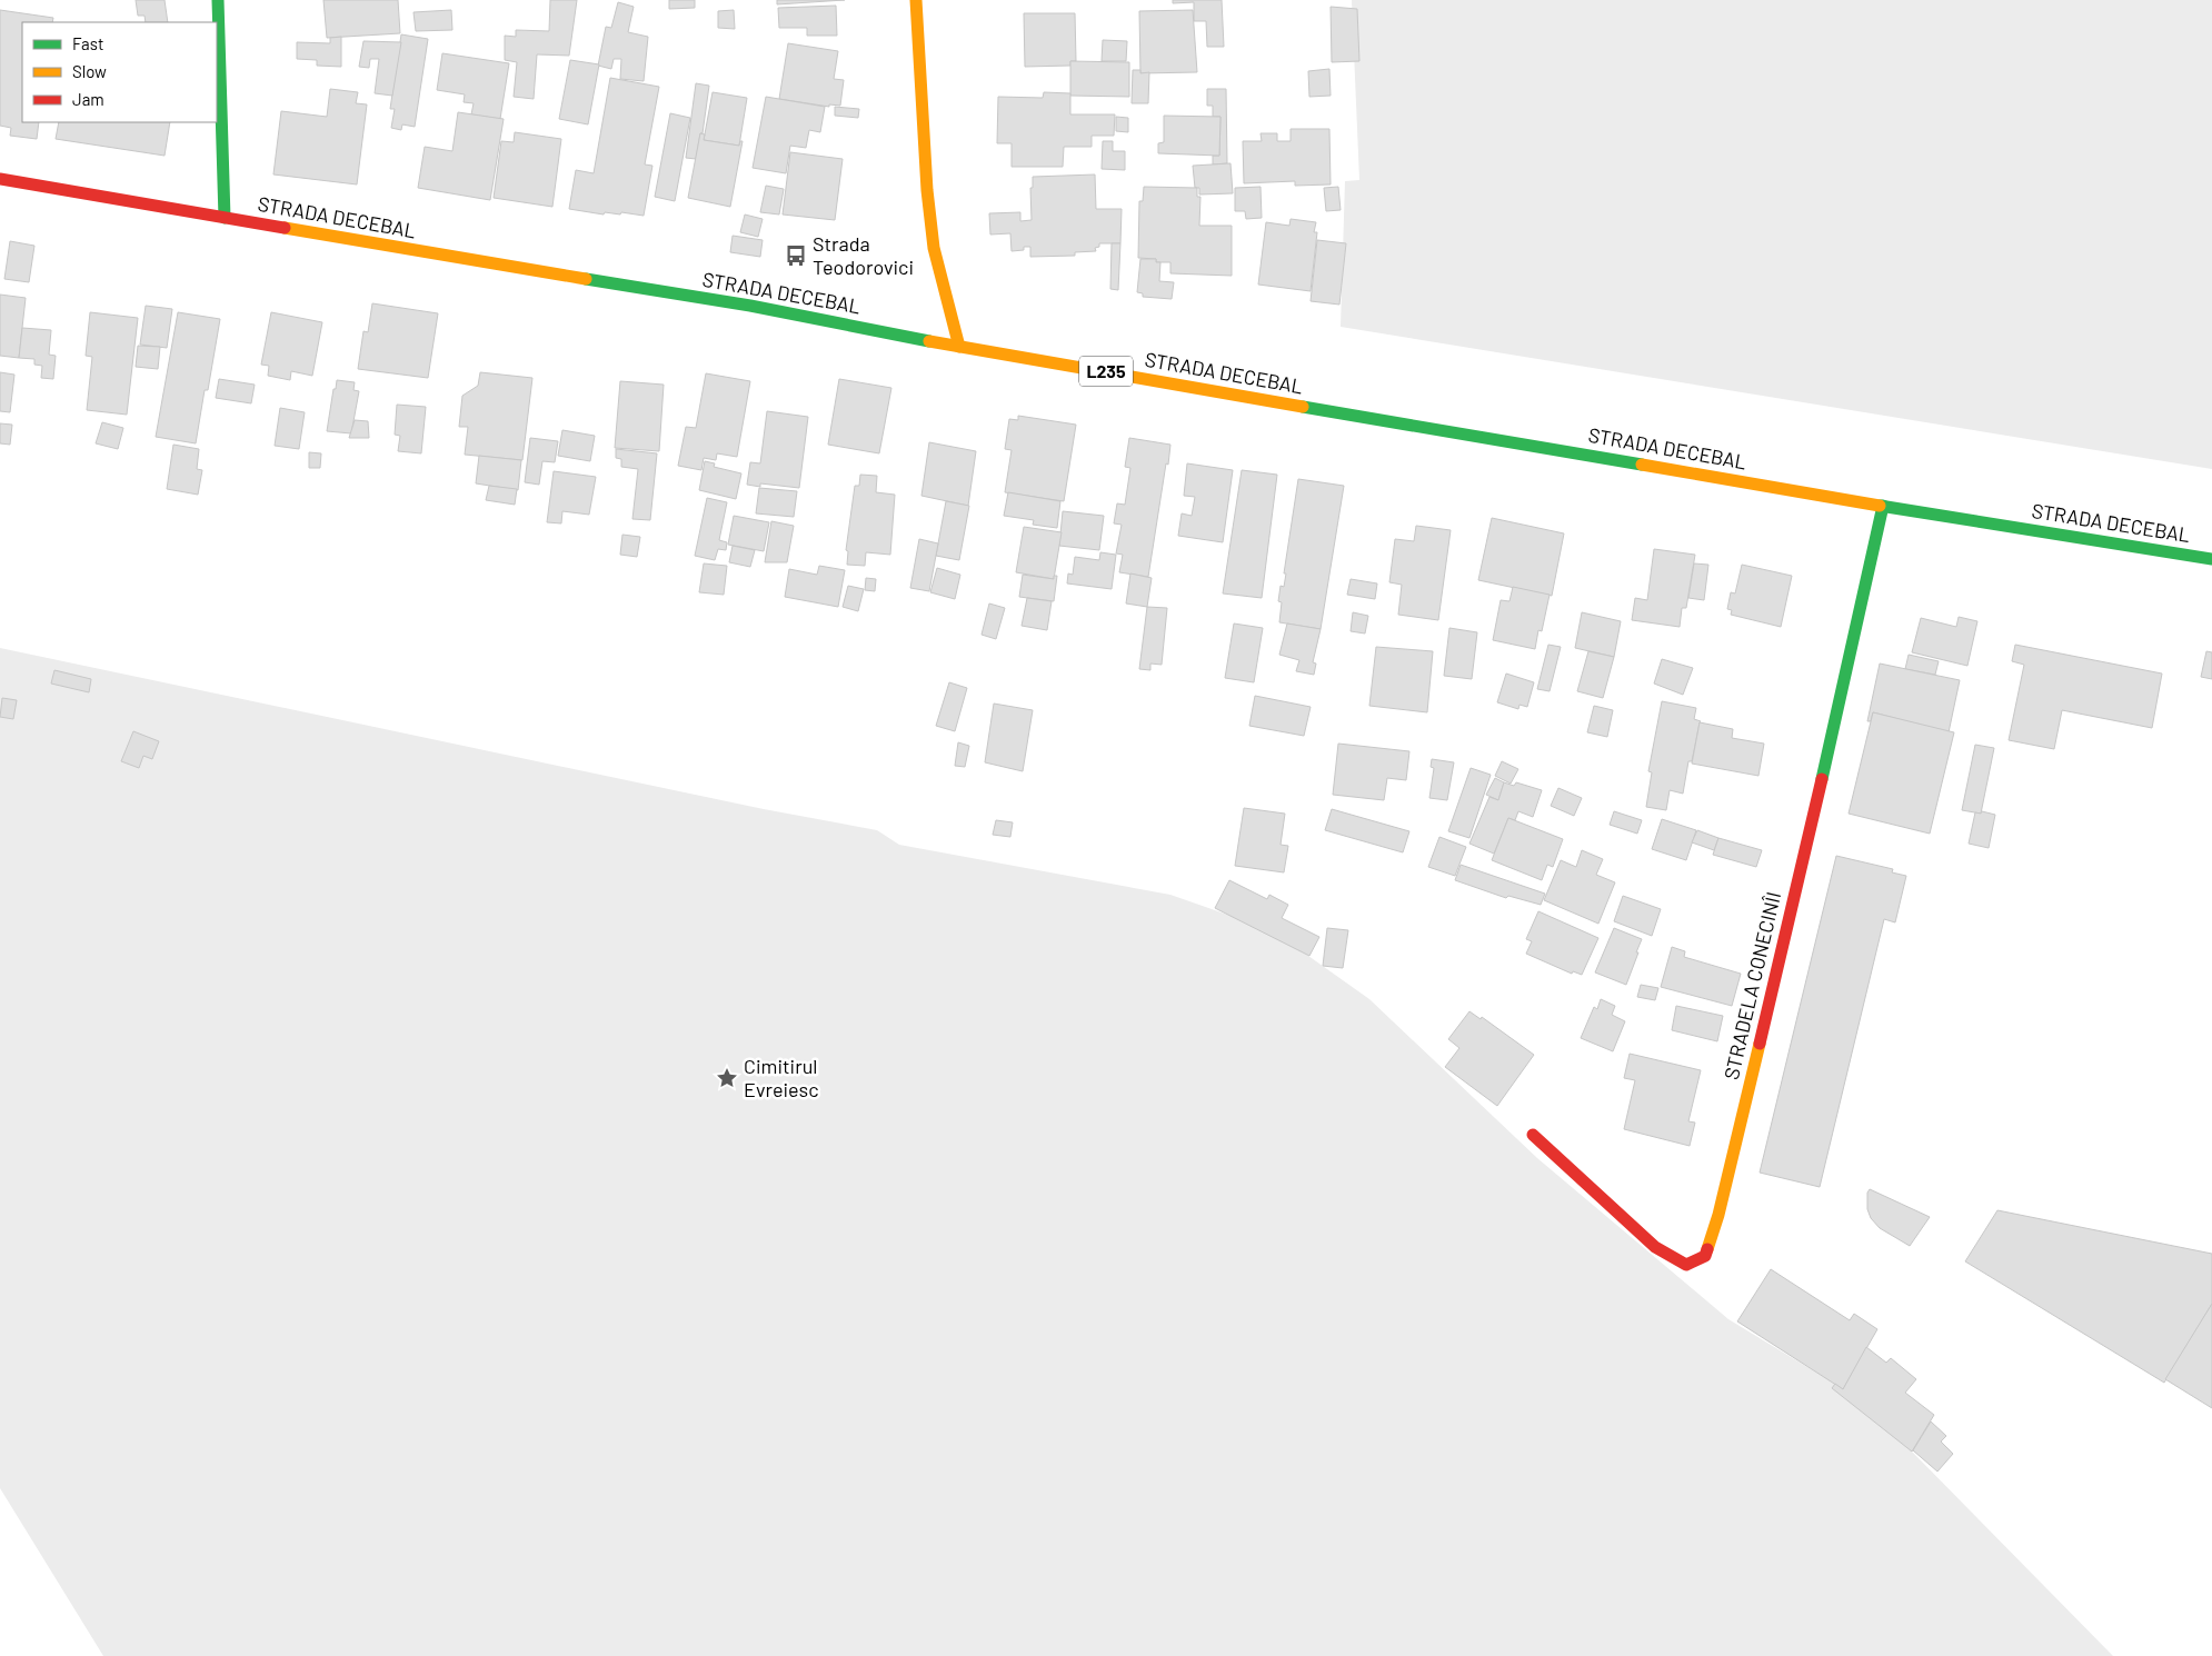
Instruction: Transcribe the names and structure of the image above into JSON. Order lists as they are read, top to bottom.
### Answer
{
  "streets": {
    "main road": ["STRADA DECEBAL", "L235", "STRADELA CONECINÎI"]
  },
  "crossings": [
    ["STRADA DECEBAL", "STRADELA CONECINÎI"]
  ],
  "places": {
    "bus stop": ["Strada Teodorovici"],
    "place": ["Cimitirul Evreiesc"]
  },
  "legend": ["Fast", "Slow", "Jam"]
}
